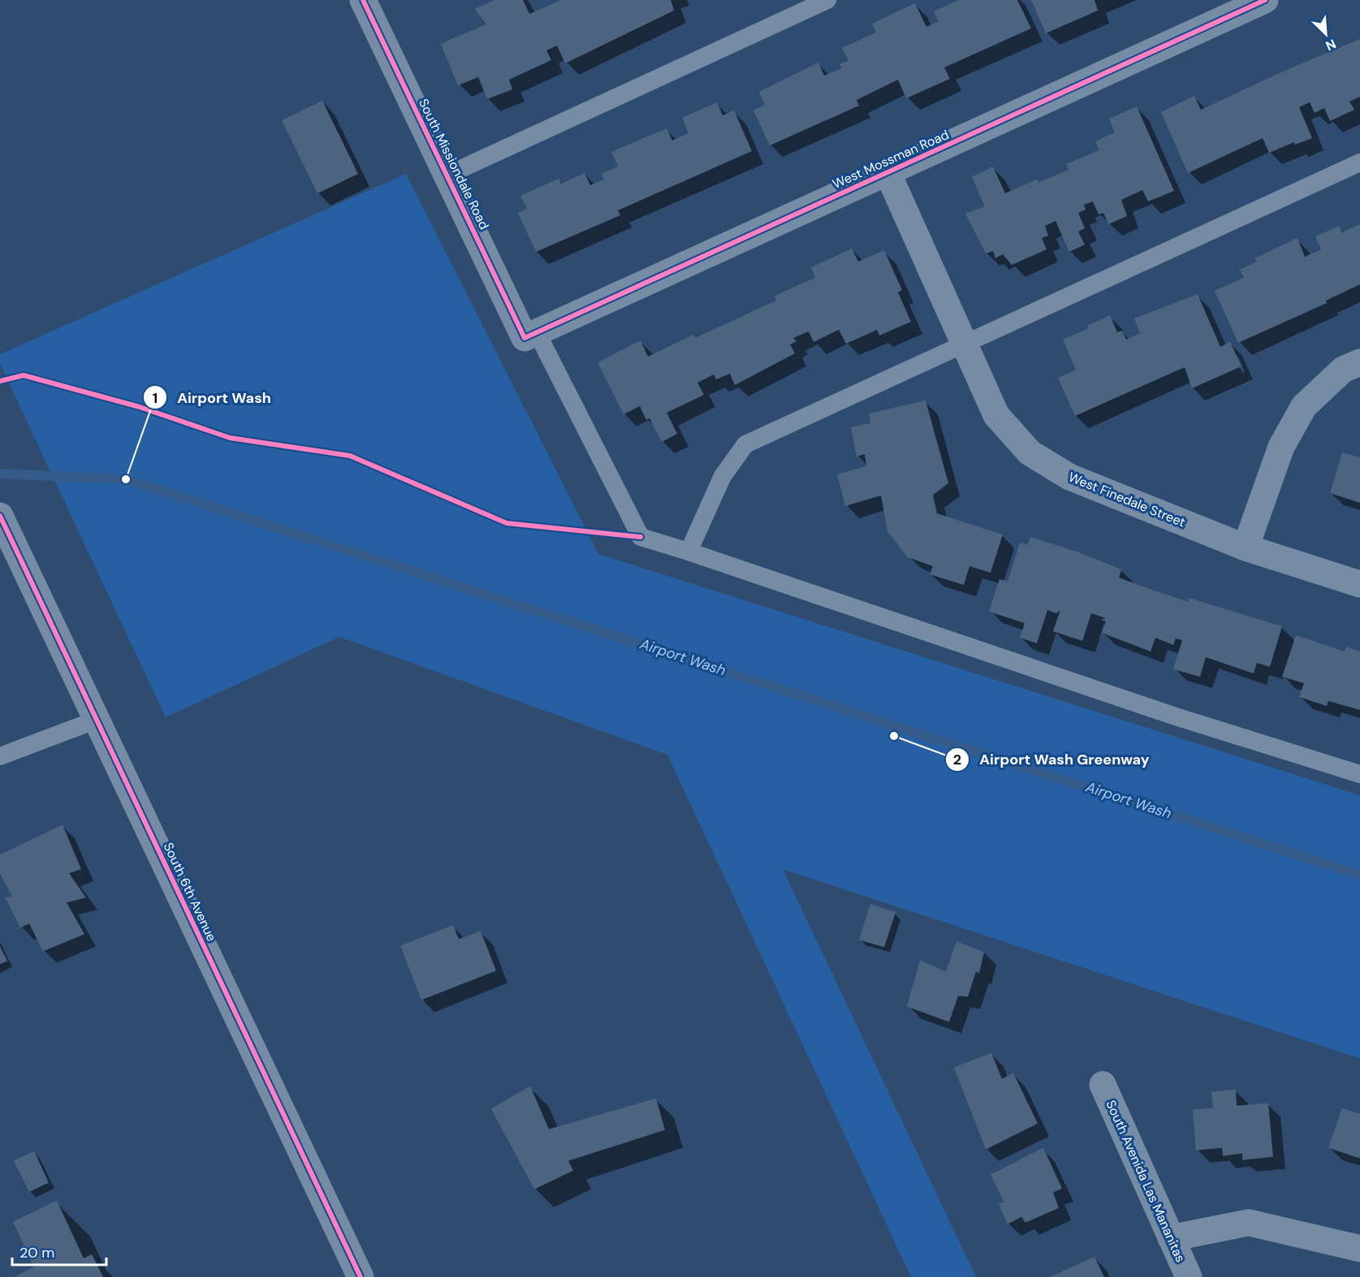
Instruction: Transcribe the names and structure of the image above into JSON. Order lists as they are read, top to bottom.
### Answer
{
  "streets": {
    "street": [
      "West Mossman Road",
      "South Missiondale Road",
      "West Finedale Street",
      "South 6th Avenue",
      "South Avenida Las Mananitas"
    ]
  },
  "crossings": [
    ["West Mossman Road", "South Missiondale Road"],
    ["West Mossman Road", "West Finedale Street"]
  ],
  "water": ["Airport Wash"],
  "places": ["Airport Wash", "Airport Wash Greenway"],
  "scale_bar": "20 m",
  "north": "bottom right"
}
